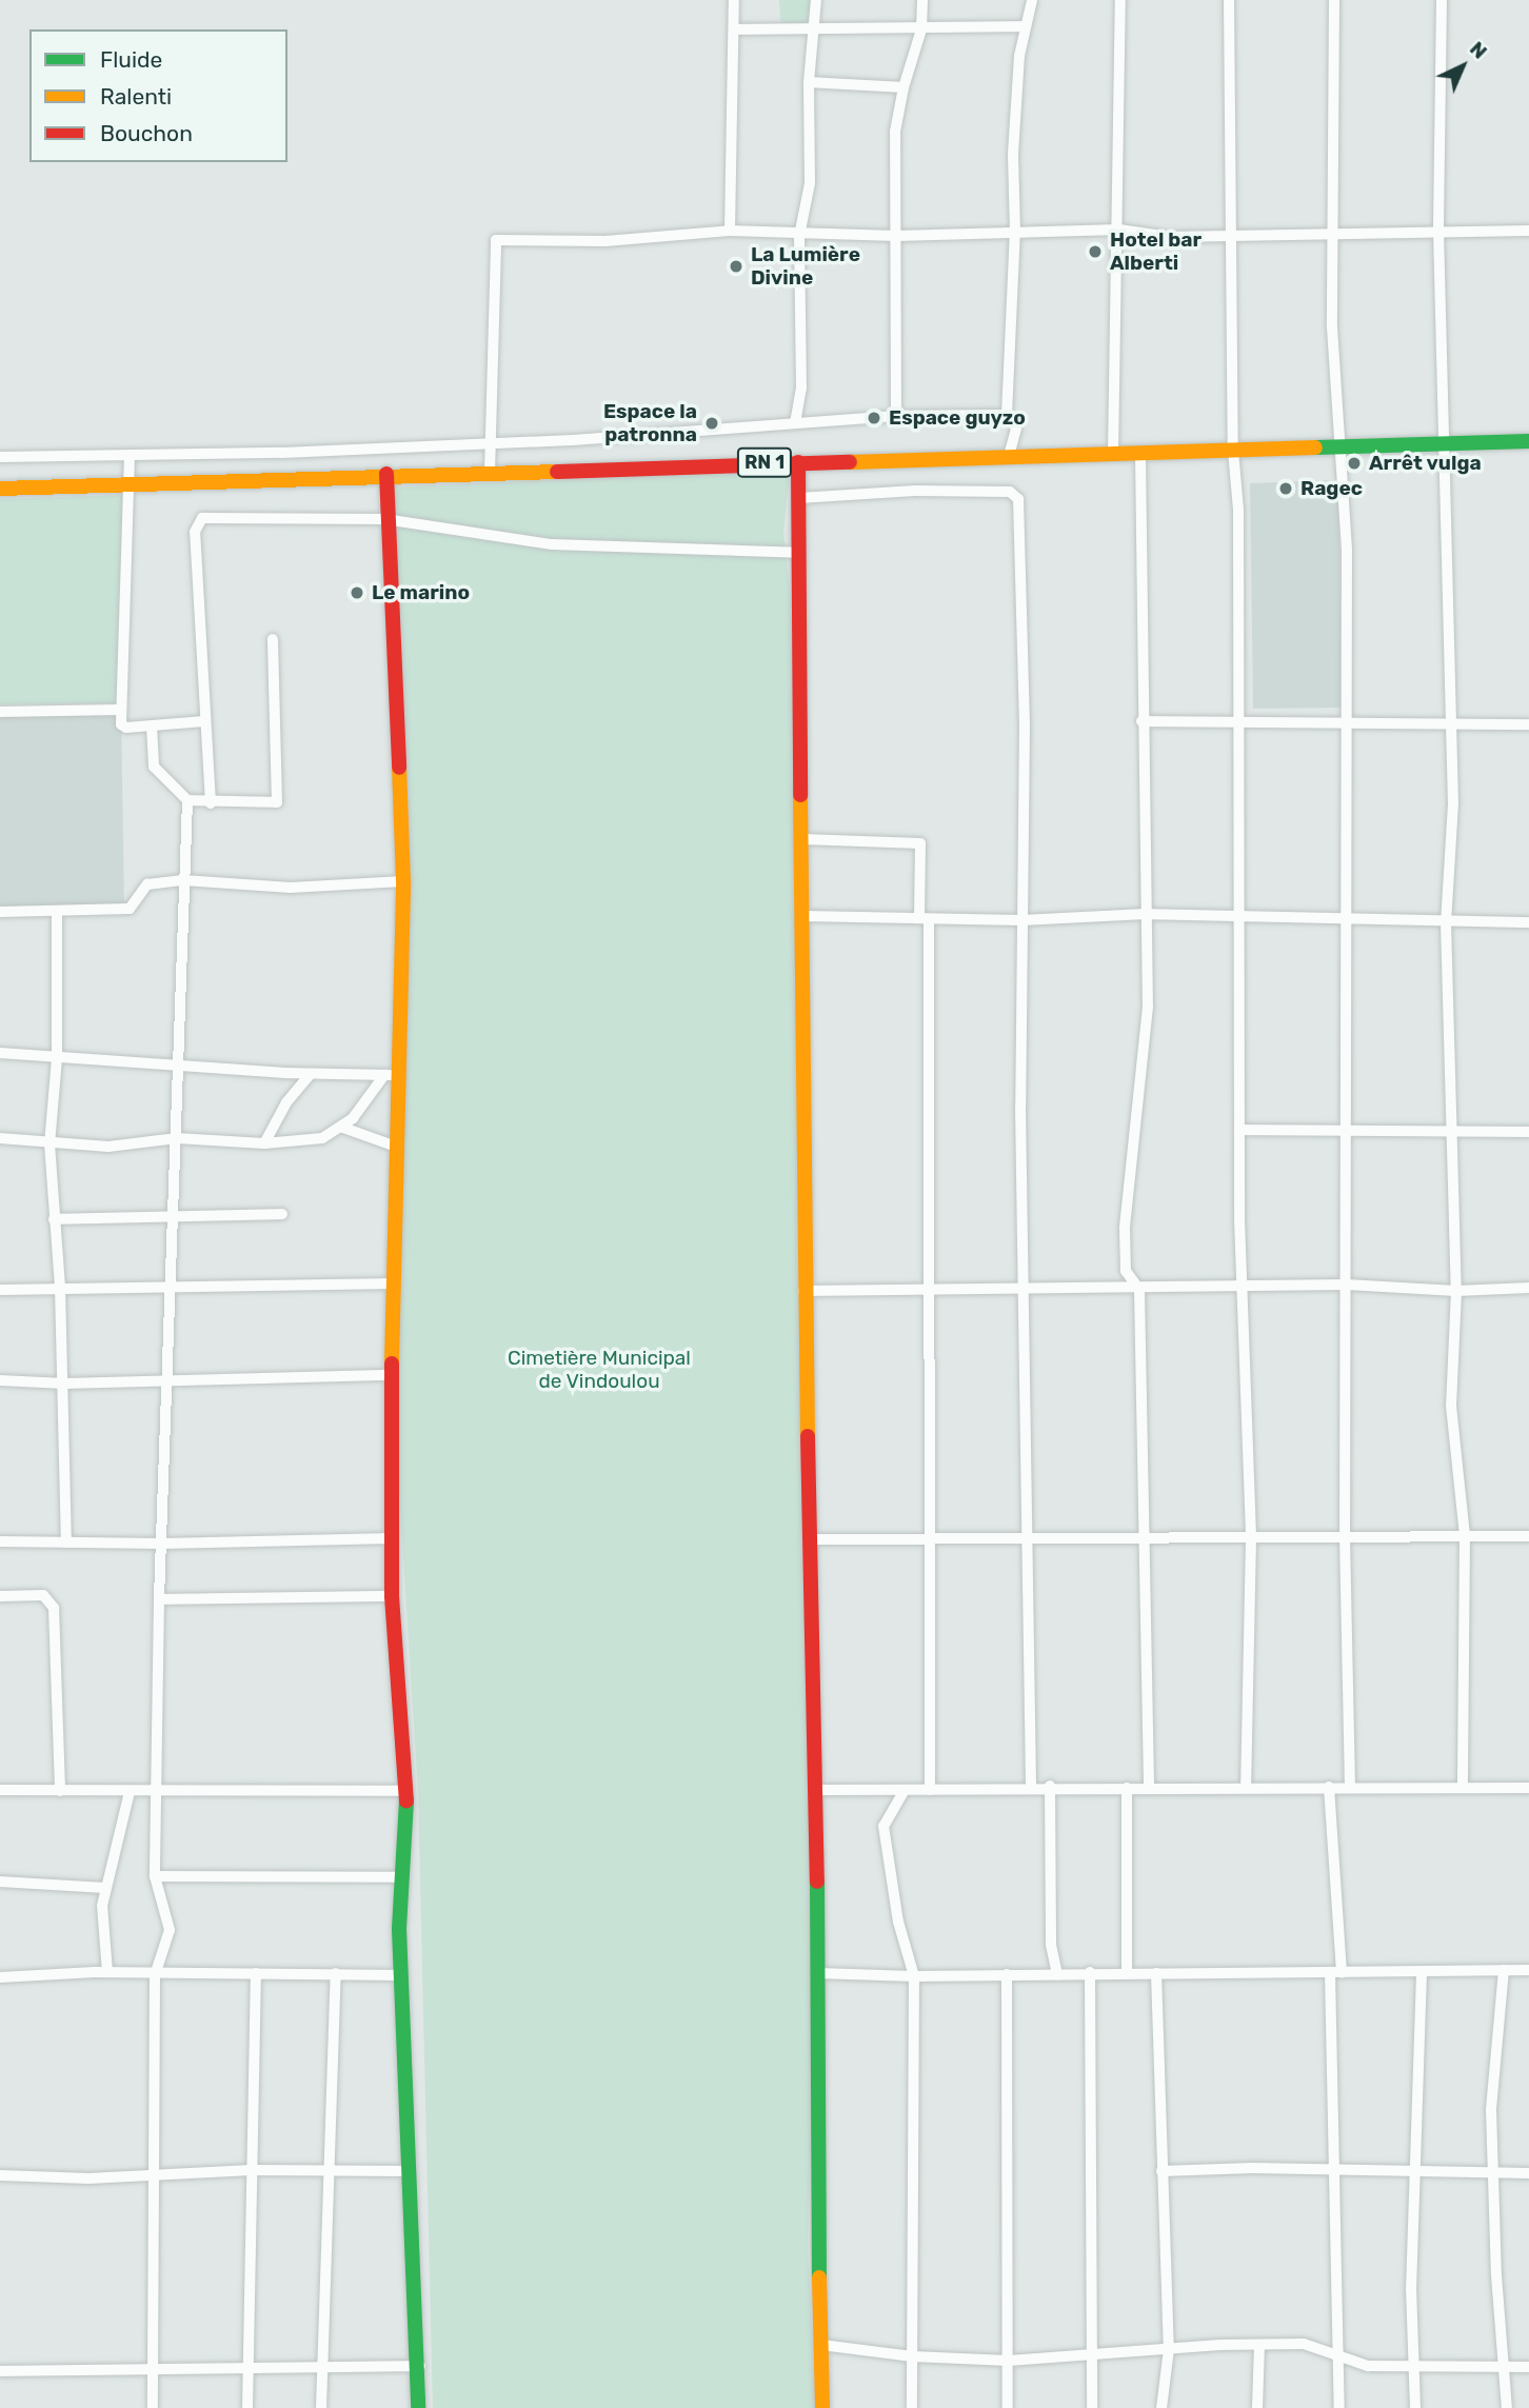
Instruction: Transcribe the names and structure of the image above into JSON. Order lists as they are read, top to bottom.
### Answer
{
  "streets": {
    "main road": ["RN 1"]
  },
  "parks": ["Cimetière Municipal de Vindoulou"],
  "places": [
    "Hotel bar Alberti",
    "La Lumière Divine",
    "Espace guyzo",
    "Espace la patronna",
    "Arrêt vulga",
    "Ragec",
    "Le marino"
  ],
  "legend": ["Fluide", "Ralenti", "Bouchon"],
  "north": "top right"
}
